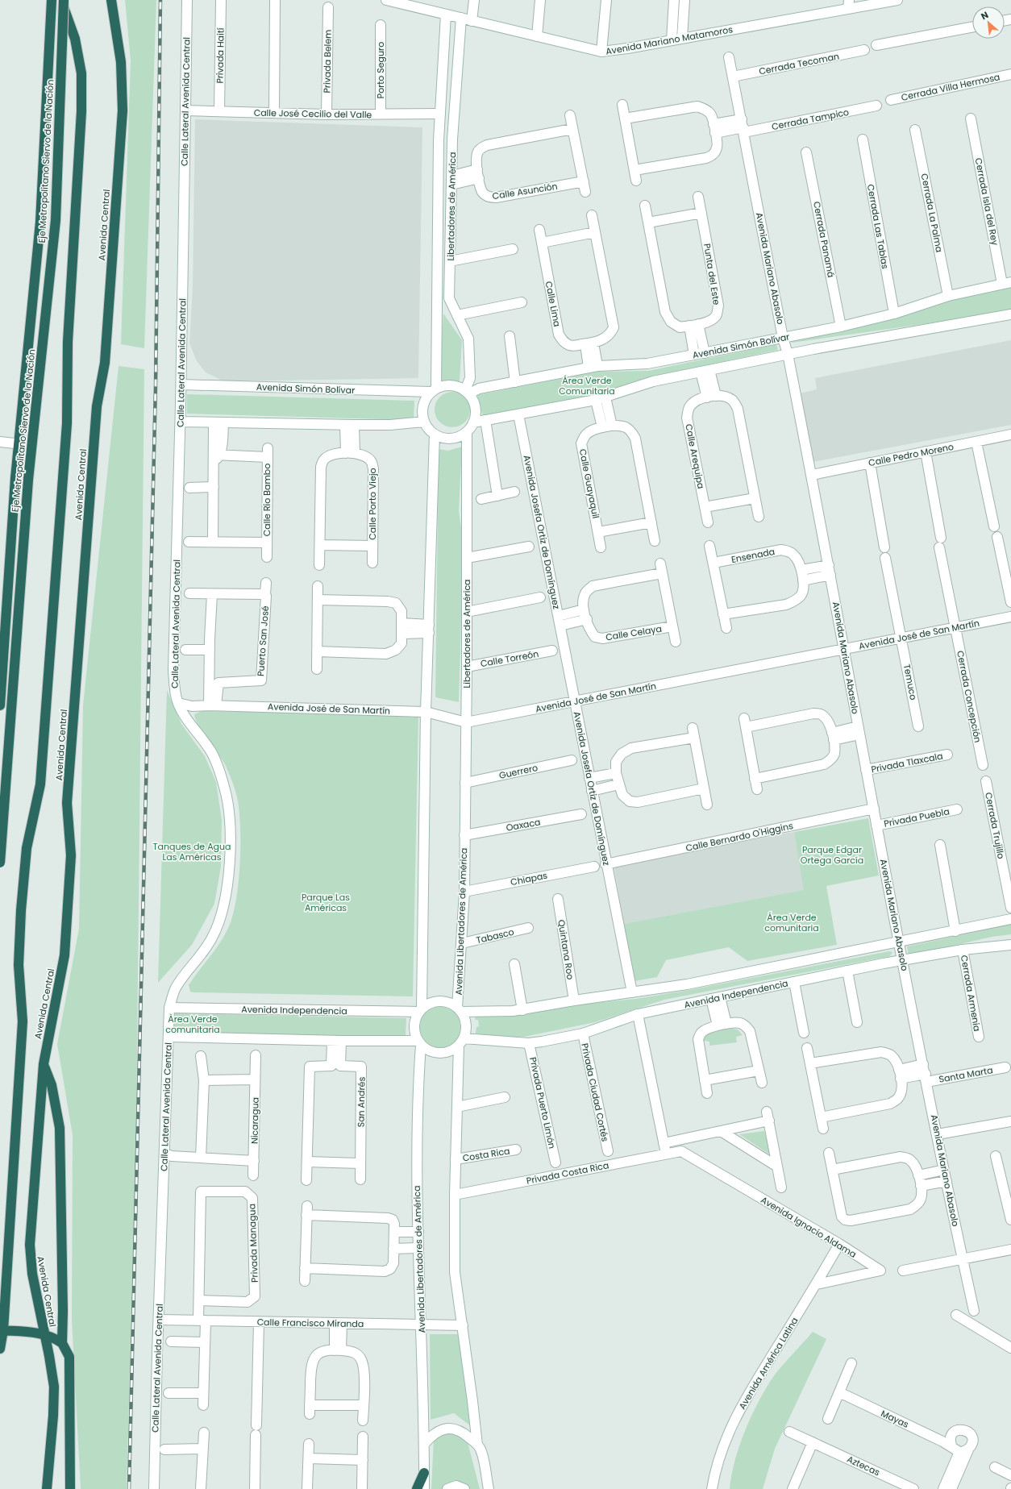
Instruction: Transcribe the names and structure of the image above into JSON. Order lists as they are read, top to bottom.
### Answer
{
  "streets": {
    "highway": ["Eje Metropolitano Siervo de la Nación", "Avenida Central"],
    "street": [
      "Avenida Mariano Matamoros",
      "Privada Haití",
      "Privada Belem",
      "Cerrada Tecoman",
      "Porto Seguro",
      "Cerrada Villa Hermosa",
      "Calle Lateral Avenida Central",
      "Calle José Cecilio del Valle",
      "Cerrada Tampico",
      "Calle Asunción",
      "Cerrada Isla del Rey",
      "Libertadores de América",
      "Cerrada La Palma",
      "Cerrada Las Tablas",
      "Cerrada Panamá",
      "Avenida Mariano Abasolo",
      "Punta del Este",
      "Calle Lima",
      "Avenida Simón Bolívar",
      "Calle Pedro Moreno",
      "Calle Arequipa",
      "Calle Guayaquil",
      "Calle Río Bambo",
      "Calle Porto Viejo",
      "Avenida Josefa Ortiz de Domínguez",
      "Ensenada",
      "Calle Celaya",
      "Avenida José de San Martín",
      "Puerto San José",
      "Calle Torreón",
      "Temuco",
      "Cerrada Concepción",
      "Privada Tlaxcala",
      "Guerrero",
      "Privada Puebla",
      "Oaxaca",
      "Cerrada Trujillo",
      "Calle Bernardo O'Higgins",
      "Chiapas",
      "Avenida Libertadores de América",
      "Tabasco",
      "Quintana Roo",
      "Cerrada Armenia",
      "Avenida Independencia",
      "Santa Marta",
      "Privada Ciudad Cortés",
      "San Andrés",
      "Privada Puerto Limón",
      "Nicaragua",
      "Costa Rica",
      "Privada Costa Rica",
      "Avenida Ignacio Aldama",
      "Privada Managua",
      "Calle Francisco Miranda",
      "Avenida América Latina",
      "Mayas",
      "Aztecas"
    ]
  },
  "crossings": [
    ["Avenida Mariano Matamoros", "Libertadores de América"],
    ["Privada Haití", "Calle José Cecilio del Valle"],
    ["Privada Belem", "Calle José Cecilio del Valle"],
    ["Cerrada Tecoman", "Avenida Mariano Abasolo"],
    ["Porto Seguro", "Calle José Cecilio del Valle"],
    ["Calle Lateral Avenida Central", "Calle José Cecilio del Valle"],
    ["Calle Lateral Avenida Central", "Avenida Simón Bolívar"],
    ["Calle Lateral Avenida Central", "Avenida José de San Martín"],
    ["Calle Lateral Avenida Central", "Avenida Independencia"],
    ["Calle Lateral Avenida Central", "Calle Francisco Miranda"],
    ["Calle José Cecilio del Valle", "Libertadores de América"],
    ["Cerrada Tampico", "Avenida Mariano Abasolo"],
    ["Eje Metropolitano Siervo de la Nación", "Avenida Central"],
    ["Cerrada Isla del Rey", "Avenida Simón Bolívar"],
    ["Libertadores de América", "Avenida Simón Bolívar"],
    ["Libertadores de América", "Avenida José de San Martín"],
    ["Libertadores de América", "Calle Torreón"],
    ["Libertadores de América", "Guerrero"],
    ["Libertadores de América", "Oaxaca"],
    ["Libertadores de América", "Avenida Libertadores de América"],
    ["Cerrada La Palma", "Avenida Simón Bolívar"],
    ["Cerrada Las Tablas", "Avenida Simón Bolívar"],
    ["Cerrada Panamá", "Avenida Simón Bolívar"],
    ["Avenida Mariano Abasolo", "Avenida Simón Bolívar"],
    ["Avenida Mariano Abasolo", "Calle Pedro Moreno"],
    ["Avenida Mariano Abasolo", "Avenida José de San Martín"],
    ["Avenida Mariano Abasolo", "Privada Tlaxcala"],
    ["Avenida Mariano Abasolo", "Privada Puebla"],
    ["Avenida Mariano Abasolo", "Calle Bernardo O'Higgins"],
    ["Avenida Mariano Abasolo", "Avenida Independencia"],
    ["Avenida Mariano Abasolo", "Santa Marta"],
    ["Avenida Simón Bolívar", "Avenida Josefa Ortiz de Domínguez"],
    ["Calle Pedro Moreno", "Cerrada Concepción"],
    ["Avenida Josefa Ortiz de Domínguez", "Avenida José de San Martín"],
    ["Avenida Josefa Ortiz de Domínguez", "Calle Bernardo O'Higgins"],
    ["Avenida José de San Martín", "Puerto San José"],
    ["Avenida José de San Martín", "Temuco"],
    ["Avenida José de San Martín", "Cerrada Concepción"],
    ["Oaxaca", "Avenida Libertadores de América"],
    ["Chiapas", "Avenida Libertadores de América"],
    ["Avenida Libertadores de América", "Tabasco"],
    ["Avenida Libertadores de América", "Avenida Independencia"],
    ["Avenida Libertadores de América", "Calle Francisco Miranda"],
    ["Cerrada Armenia", "Avenida Independencia"],
    ["Avenida Independencia", "Privada Ciudad Cortés"],
    ["Avenida Independencia", "Privada Puerto Limón"],
    ["Privada Costa Rica", "Avenida Ignacio Aldama"],
    ["Avenida Ignacio Aldama", "Avenida América Latina"],
    ["Privada Managua", "Calle Francisco Miranda"]
  ],
  "parks": [
    "Área Verde Comunitaria",
    "Tanques de Agua Las Américas",
    "Parque Edgar Ortega García",
    "Parque Las Américas",
    "Área Verde comunitaria",
    "Àrea Verde comunitaria"
  ],
  "north": "top left"
}
